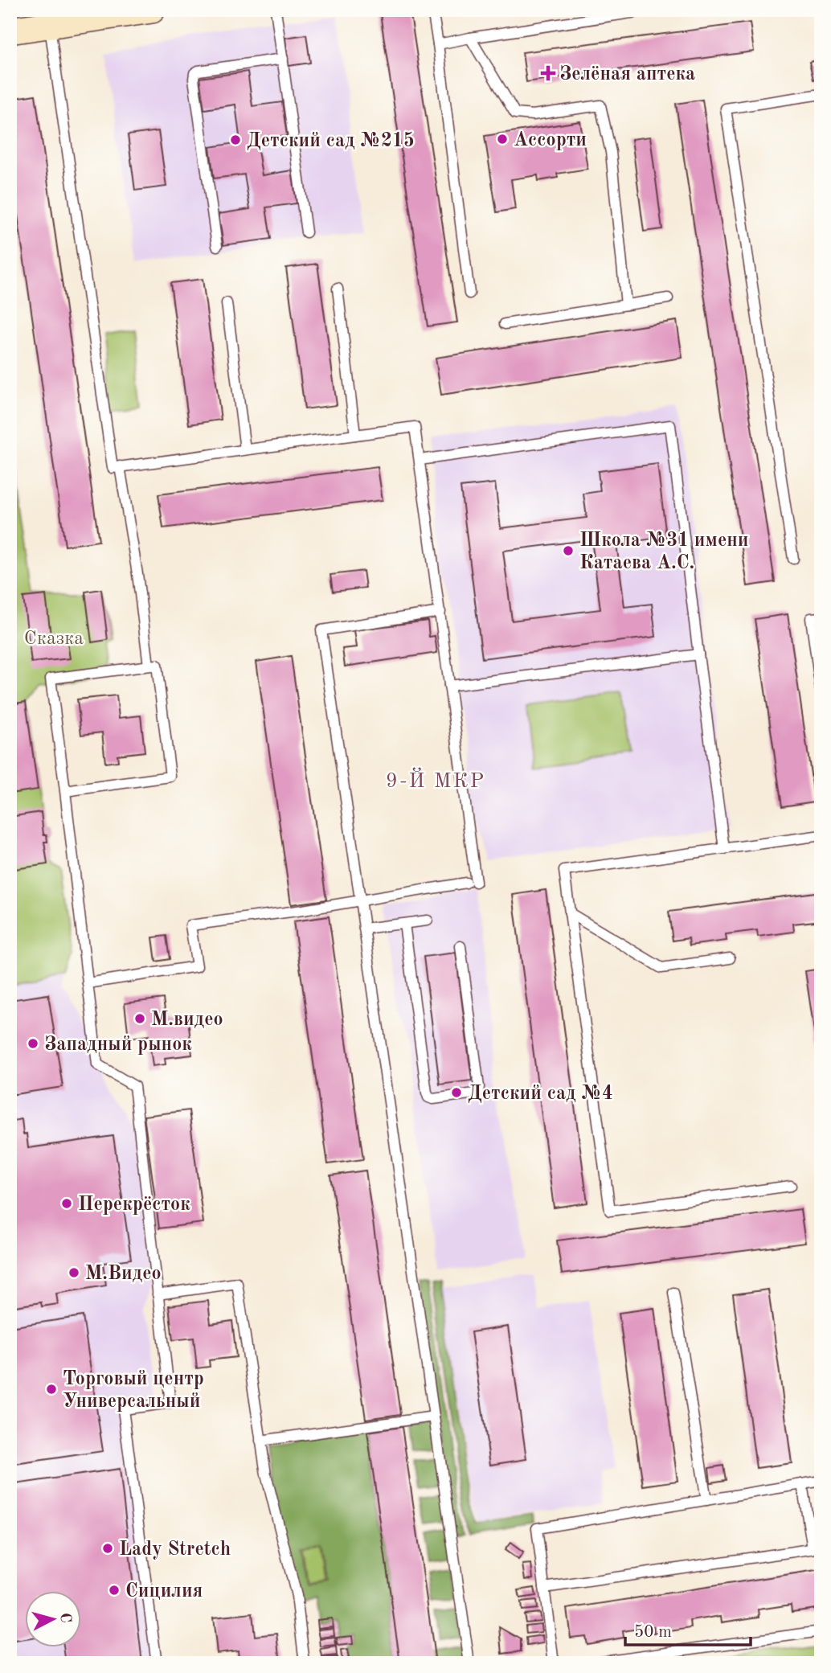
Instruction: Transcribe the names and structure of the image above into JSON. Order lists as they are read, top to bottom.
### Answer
{
  "districts": ["9-Й МКР"],
  "parks": ["Сказка"],
  "places": {
    "health": ["Зелёная аптека"],
    "other": [
      "Ассорти",
      "Детский сад №215",
      "Школа №31 имени Катаева А.С.",
      "М.видео",
      "Западный рынок",
      "Детский сад №4",
      "Перекрёсток",
      "М.Видео",
      "Торговый центр Универсальный",
      "Lady Stretch",
      "Сицилия"
    ]
  },
  "scale_bar": "50 m",
  "north": "right"
}
